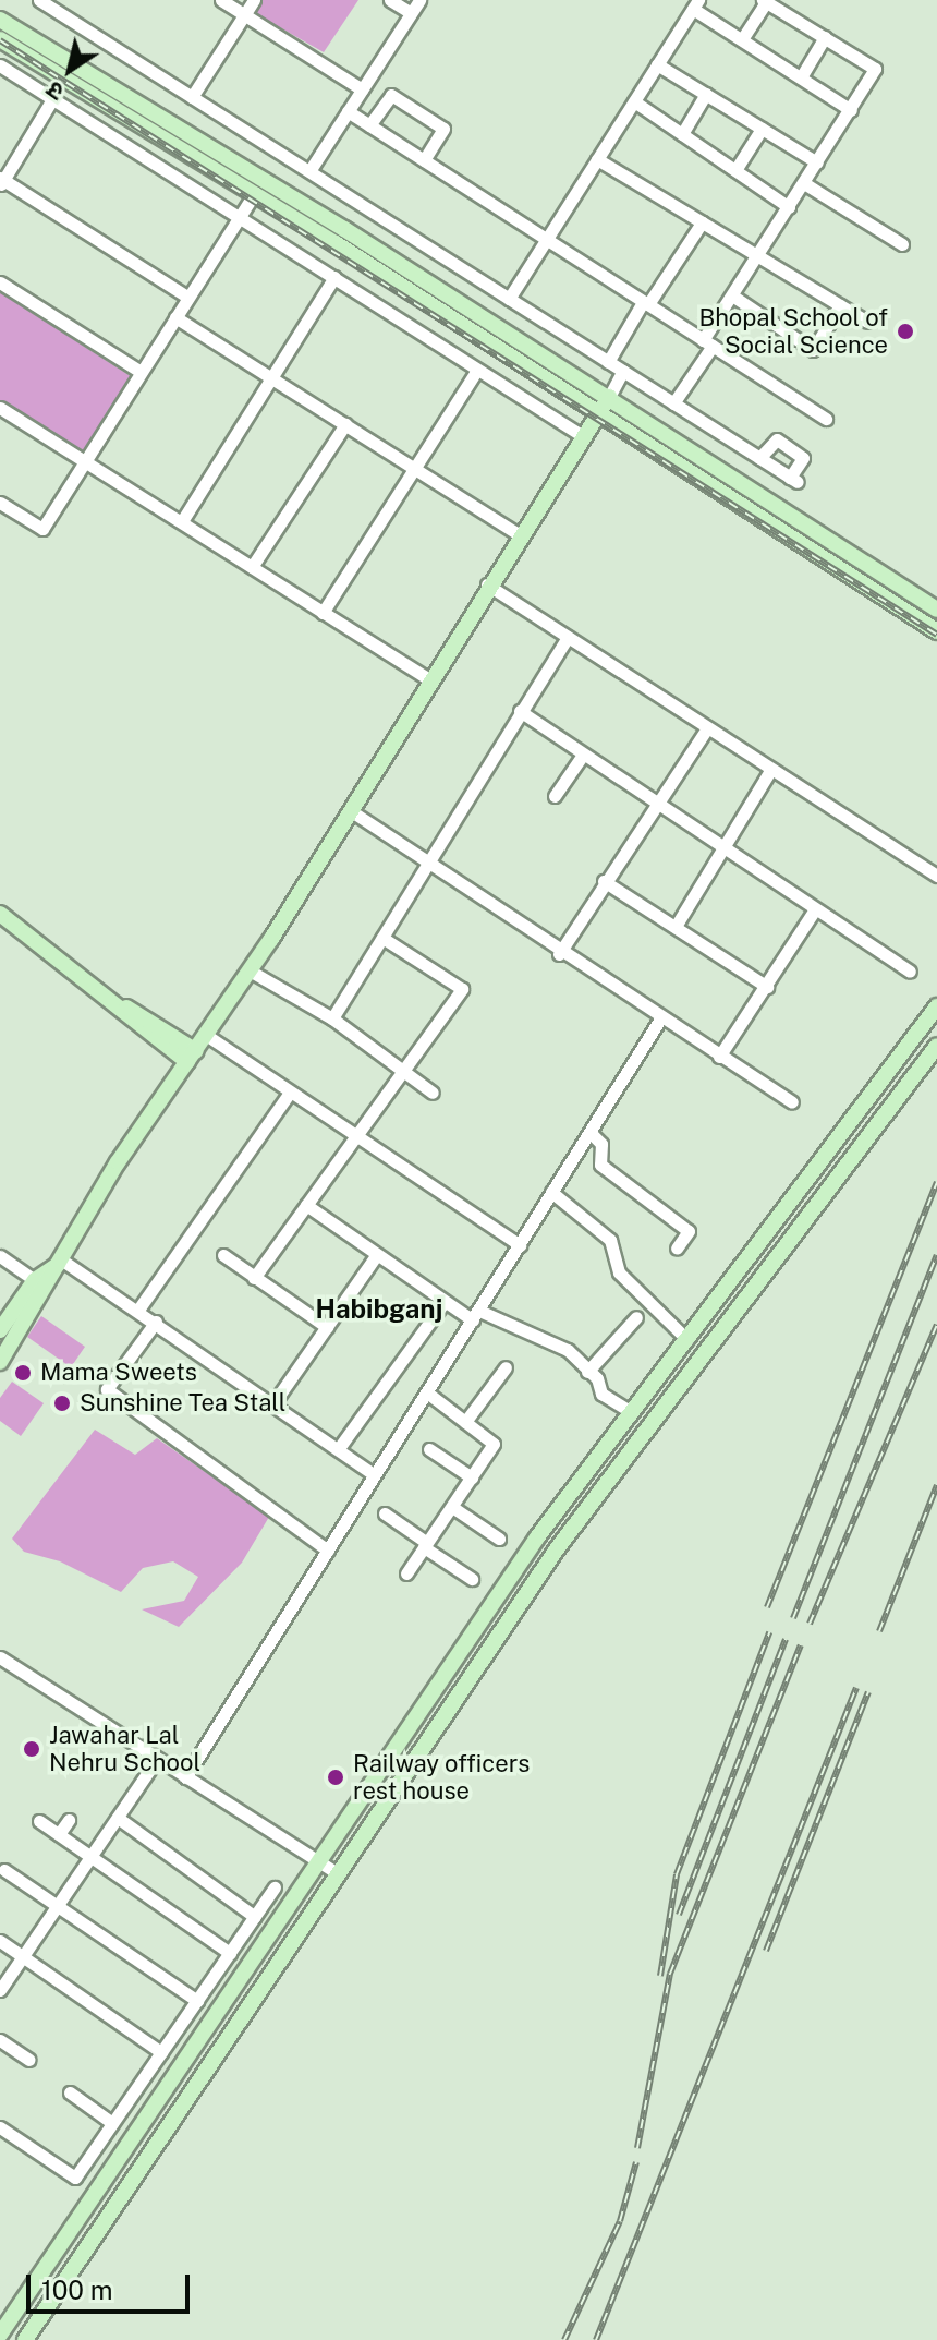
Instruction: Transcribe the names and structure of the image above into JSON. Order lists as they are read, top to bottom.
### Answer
{
  "districts": ["Habibganj"],
  "places": [
    "Bhopal School of Social Science",
    "Mama Sweets",
    "Sunshine Tea Stall",
    "Jawahar Lal Nehru School",
    "Railway officers rest house"
  ],
  "scale_bar": "100 m",
  "north": "bottom left"
}
